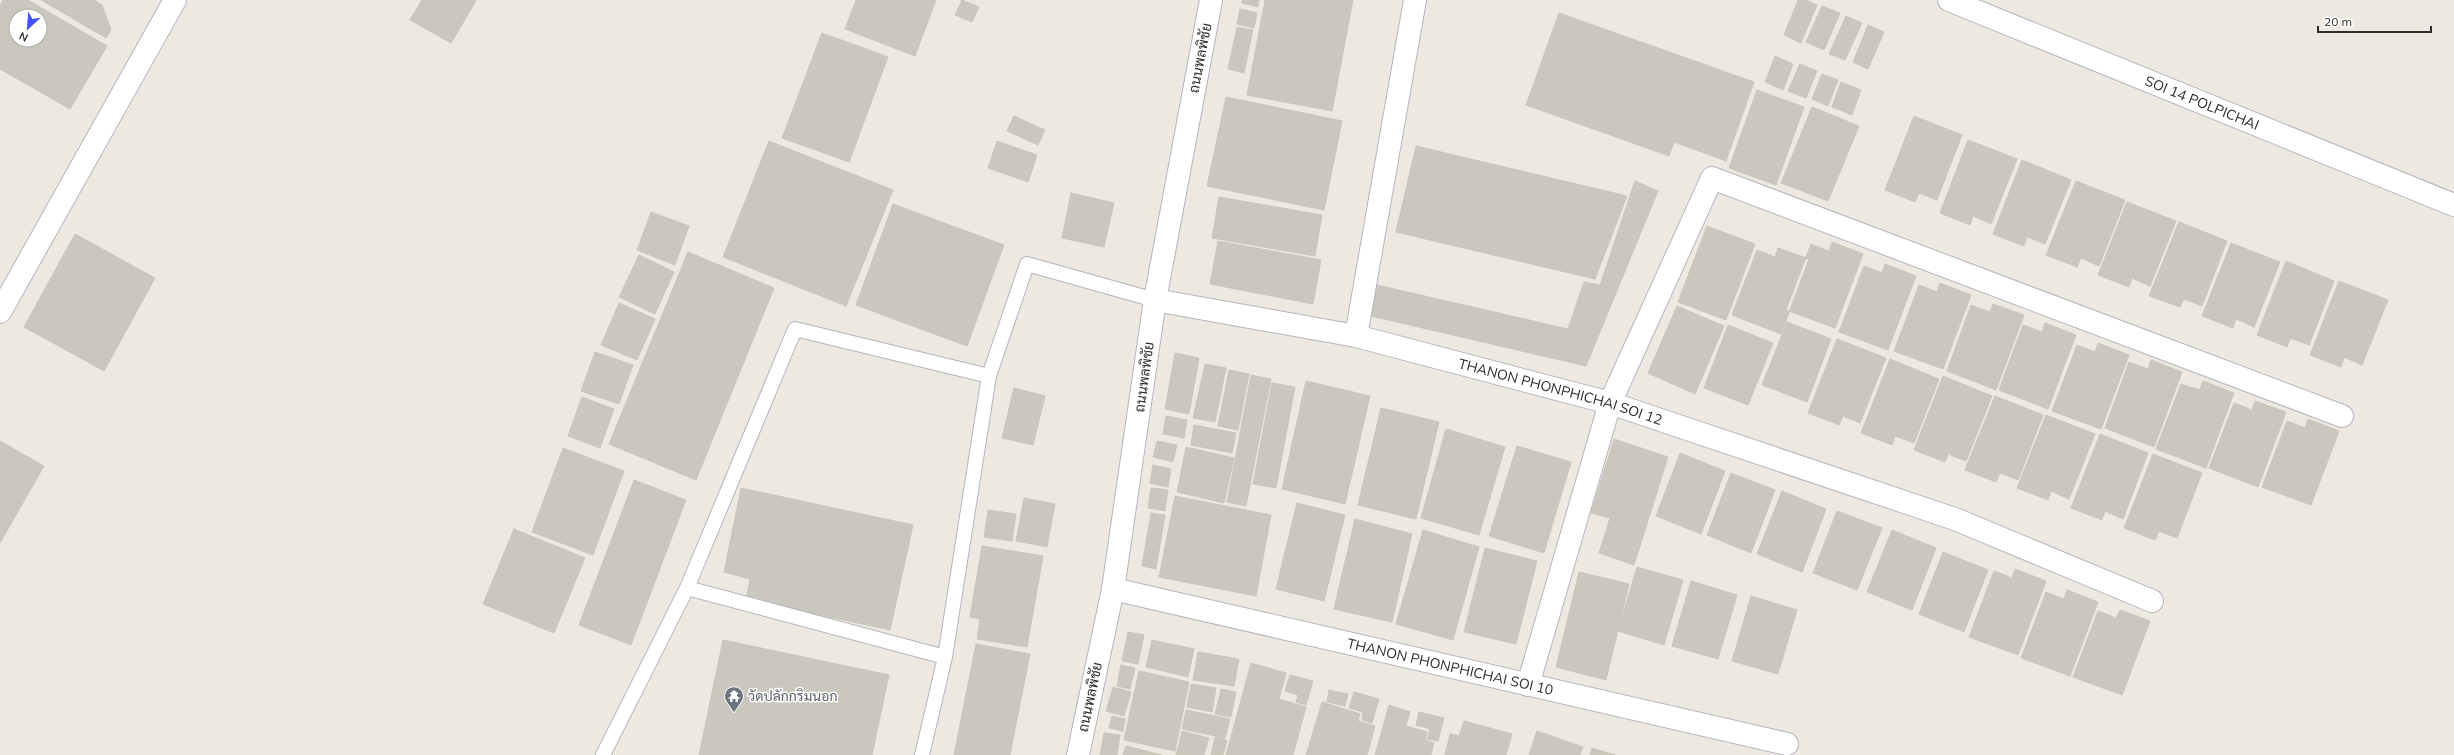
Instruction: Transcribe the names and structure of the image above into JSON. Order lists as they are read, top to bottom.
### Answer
{
  "streets": {
    "street": [
      "ถนนพลพิชัย",
      "SOI 14 POLPICHAI",
      "THANON PHONPHICHAI SOI 12",
      "THANON PHONPHICHAI SOI 10"
    ]
  },
  "crossings": [
    ["ถนนพลพิชัย", "THANON PHONPHICHAI SOI 12"],
    ["ถนนพลพิชัย", "THANON PHONPHICHAI SOI 10"]
  ],
  "places": {
    "temple": ["วัดปลักกริมนอก"]
  },
  "scale_bar": "20 m",
  "north": "bottom left"
}
